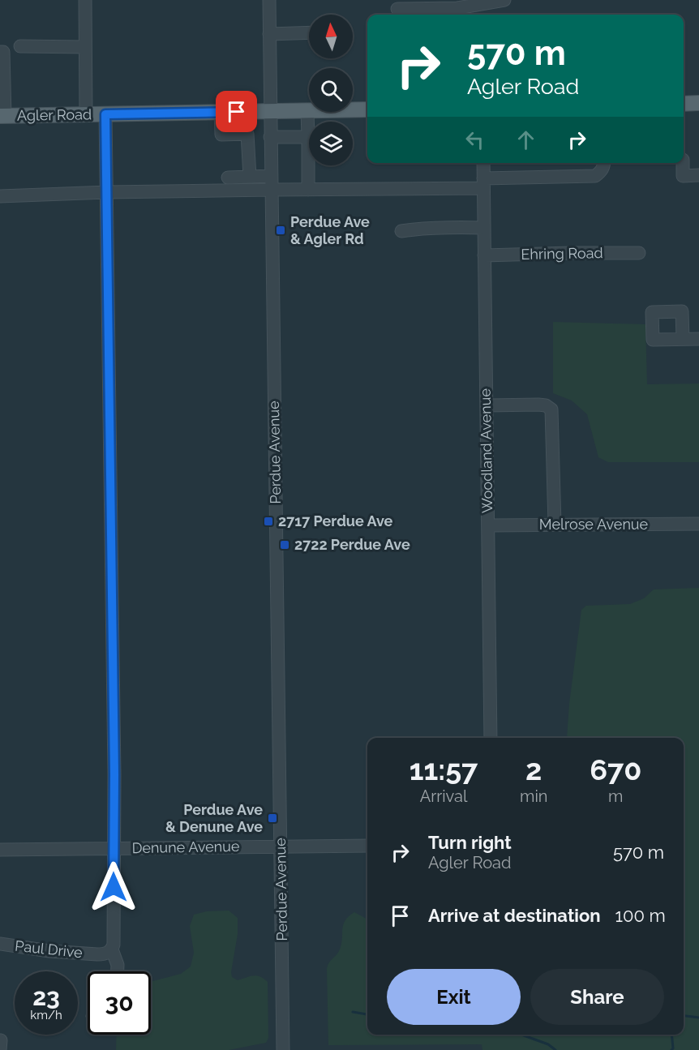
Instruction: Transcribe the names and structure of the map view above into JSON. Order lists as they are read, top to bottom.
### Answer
{
  "streets": {
    "main road": ["Agler Road"],
    "street": [
      "Ehring Road",
      "Woodland Avenue",
      "Perdue Avenue",
      "Melrose Avenue",
      "Denune Avenue",
      "Paul Drive"
    ]
  },
  "crossings": [
    ["Agler Road", "Perdue Avenue"],
    ["Ehring Road", "Woodland Avenue"],
    ["Woodland Avenue", "Melrose Avenue"],
    ["Perdue Avenue", "Denune Avenue"]
  ],
  "places": {
    "transit": [
      "Perdue Ave & Agler Rd",
      "2717 Perdue Ave",
      "2722 Perdue Ave",
      "Perdue Ave & Denune Ave"
    ]
  },
  "north": "top",
  "page": {
    "turn": ["570 m", "Agler Road"],
    "eta": [
      "11:57",
      "Arrival",
      "2",
      "min",
      "670",
      "m"
    ],
    "list": [
      {
        "name": "Turn right",
        "note": "Agler Road",
        "value": "570 m"
      },
      {
        "name": "Arrive at destination",
        "value": "100 m"
      }
    ],
    "buttons": ["Exit", "Share"],
    "speed": "23 km/h",
    "limit": "30"
  }
}
